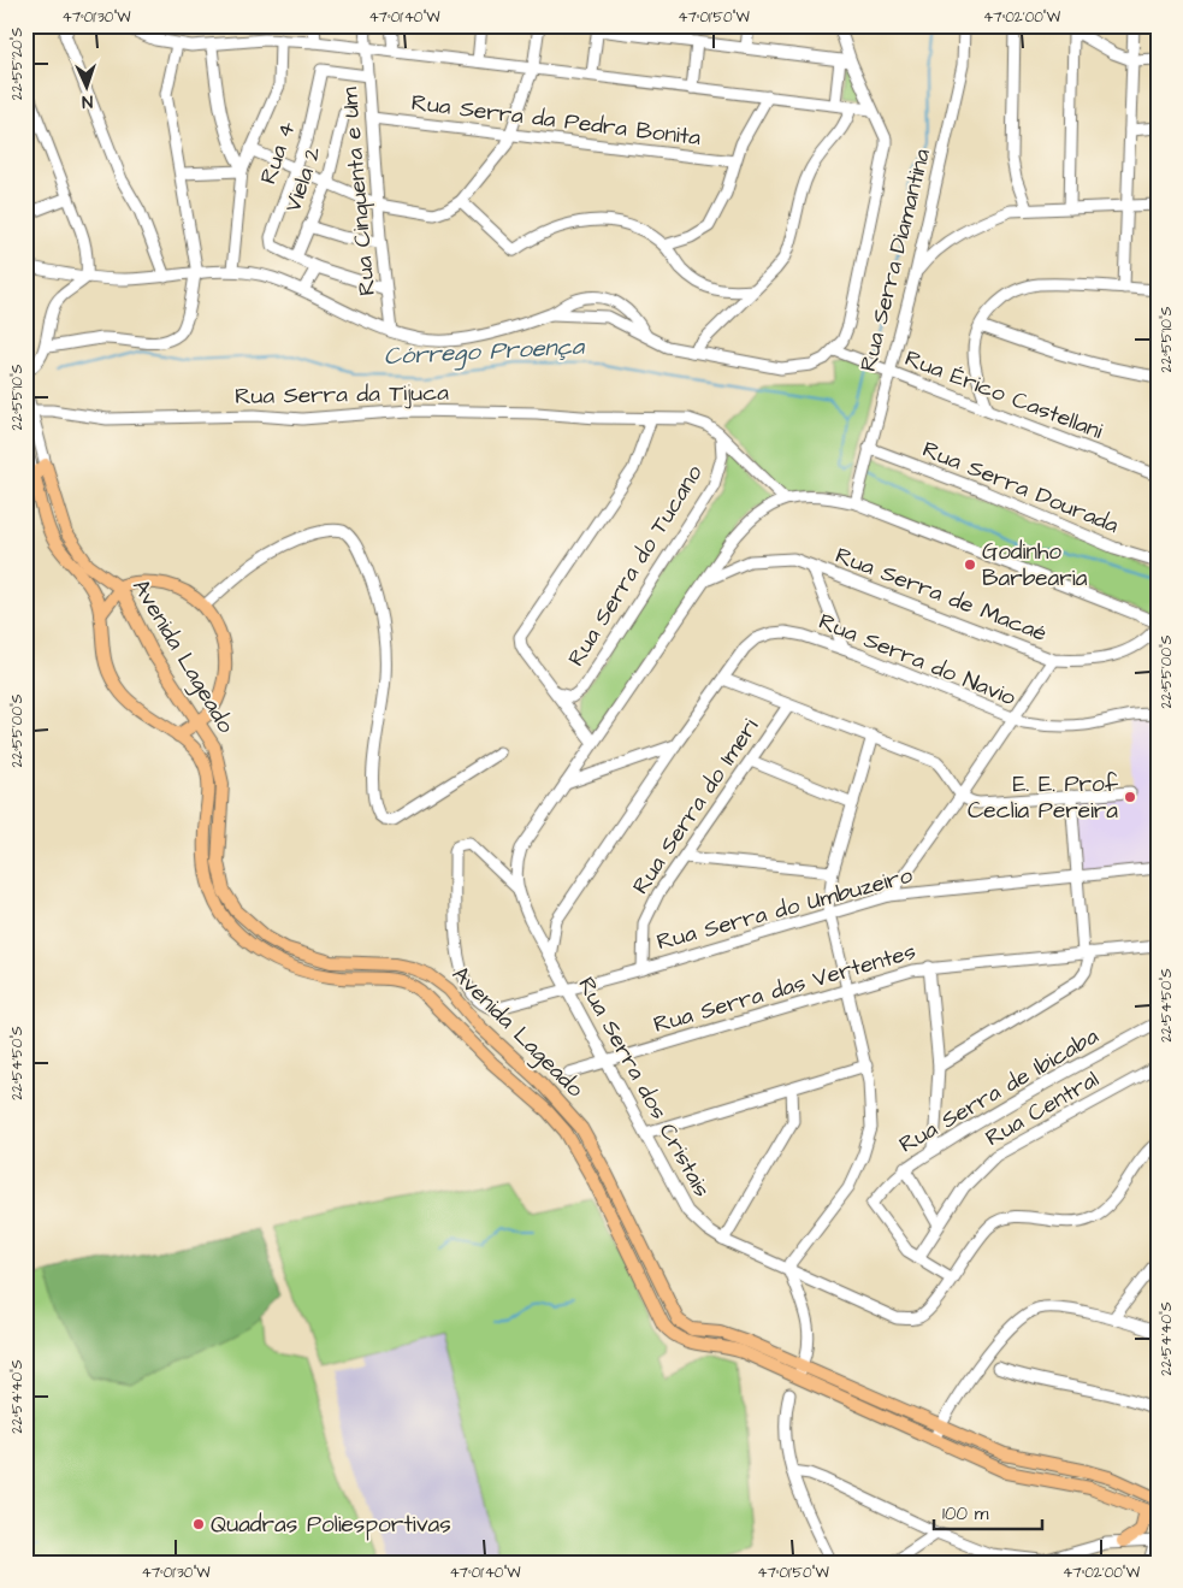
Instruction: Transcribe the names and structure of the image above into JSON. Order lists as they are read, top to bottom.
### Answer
{
  "streets": {
    "main road": ["Avenida Lageado"],
    "street": [
      "Rua Serra da Pedra Bonita",
      "Rua 4",
      "Viela 2",
      "Rua Cinquenta e Um",
      "Rua Serra Diamantina",
      "Rua Serra da Tijuca",
      "Rua Érico Castellani",
      "Rua Serra Dourada",
      "Rua Serra do Tucano",
      "Rua Serra de Macaé",
      "Rua Serra do Navio",
      "Rua Serra do Imeri",
      "Rua Serra do Umbuzeiro",
      "Rua Serra das Vertentes",
      "Rua Serra dos Cristais",
      "Rua Serra de Ibicaba",
      "Rua Central"
    ]
  },
  "crossings": [
    ["Rua Serra da Pedra Bonita", "Rua Cinquenta e Um"],
    ["Rua 4", "Viela 2"],
    ["Rua 4", "Rua Cinquenta e Um"],
    ["Rua Serra Diamantina", "Rua Érico Castellani"],
    ["Rua Serra Diamantina", "Rua Serra Dourada"],
    ["Rua Serra da Tijuca", "Rua Serra do Tucano"],
    ["Rua Serra da Tijuca", "Avenida Lageado"],
    ["Rua Serra da Tijuca", "Rua Serra dos Cristais"],
    ["Rua Serra de Macaé", "Rua Serra dos Cristais"],
    ["Rua Serra do Navio", "Rua Serra dos Cristais"],
    ["Rua Serra do Imeri", "Rua Serra do Umbuzeiro"],
    ["Rua Serra do Umbuzeiro", "Rua Serra dos Cristais"],
    ["Rua Serra das Vertentes", "Rua Serra dos Cristais"],
    ["Rua Serra dos Cristais", "Rua Serra de Ibicaba"],
    ["Rua Serra de Ibicaba", "Rua Central"]
  ],
  "water": ["Córrego Proença"],
  "places": ["Godinho Barbearia", "E. E. Prof Ceclia Pereira", "Quadras Poliesportivas"],
  "scale_bar": "100 m",
  "north": "bottom",
  "coordinates": [
    "47°01'30\"W",
    "47°01'40\"W",
    "47°01'50\"W",
    "47°02'00\"W",
    "22°55'20\"S",
    "22°55'10\"S",
    "22°55'00\"S",
    "22°54'50\"S",
    "22°54'40\"S"
  ]
}
